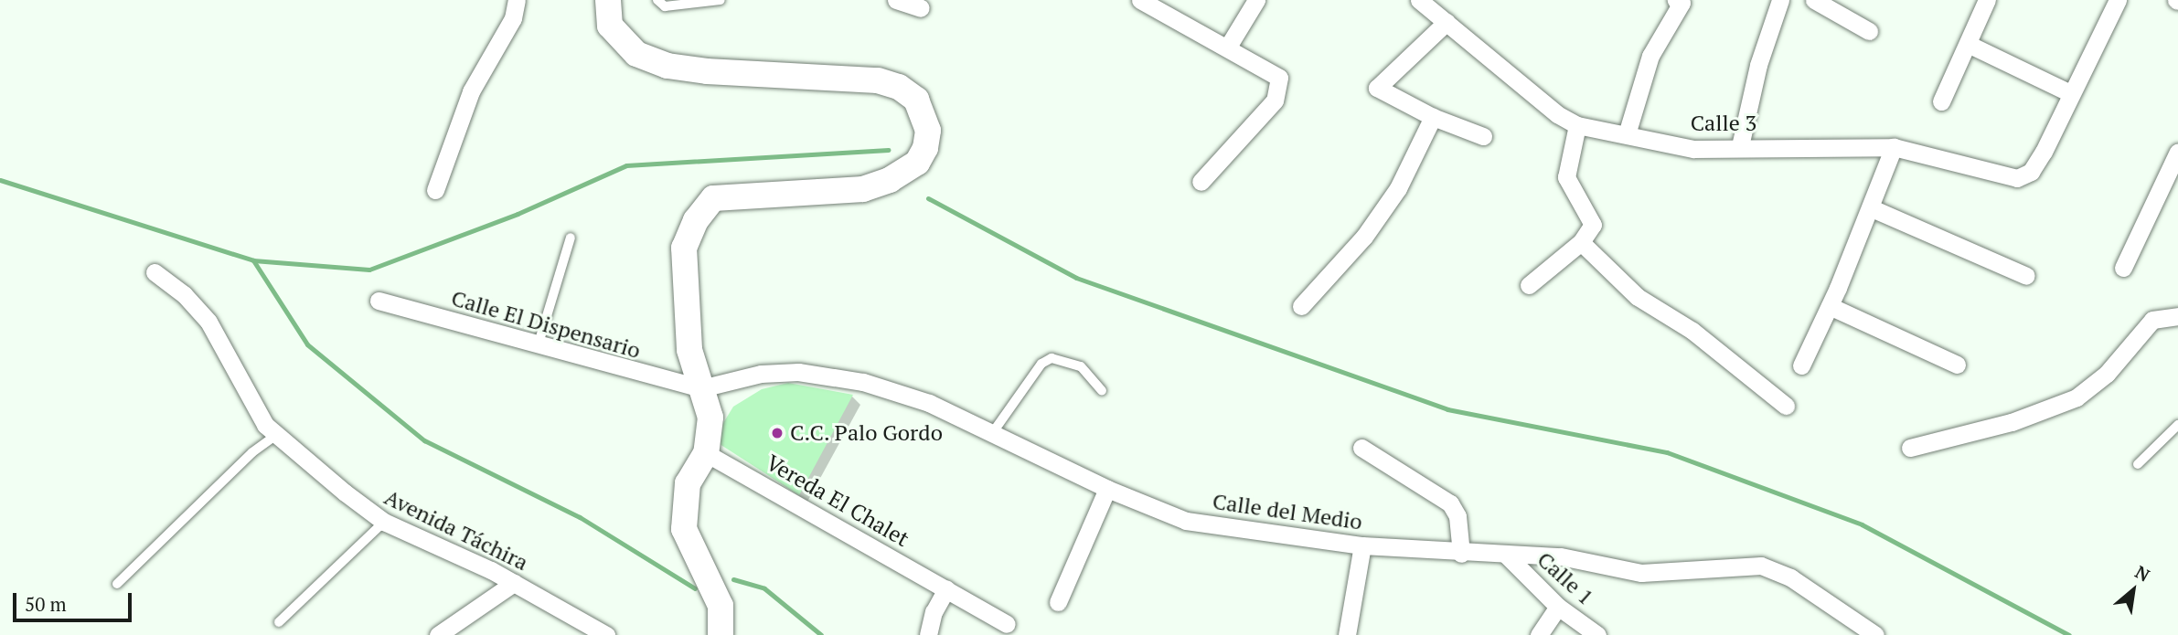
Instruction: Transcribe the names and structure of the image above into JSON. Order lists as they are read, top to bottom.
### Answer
{
  "streets": {
    "street": [
      "Calle 3",
      "Calle El Dispensario",
      "Vereda El Chalet",
      "Calle del Medio",
      "Avenida Táchira",
      "Calle 1"
    ]
  },
  "crossings": [
    ["Calle El Dispensario", "Calle del Medio"],
    ["Calle del Medio", "Calle 1"]
  ],
  "places": ["C.C. Palo Gordo"],
  "scale_bar": "50 m",
  "north": "top right"
}
